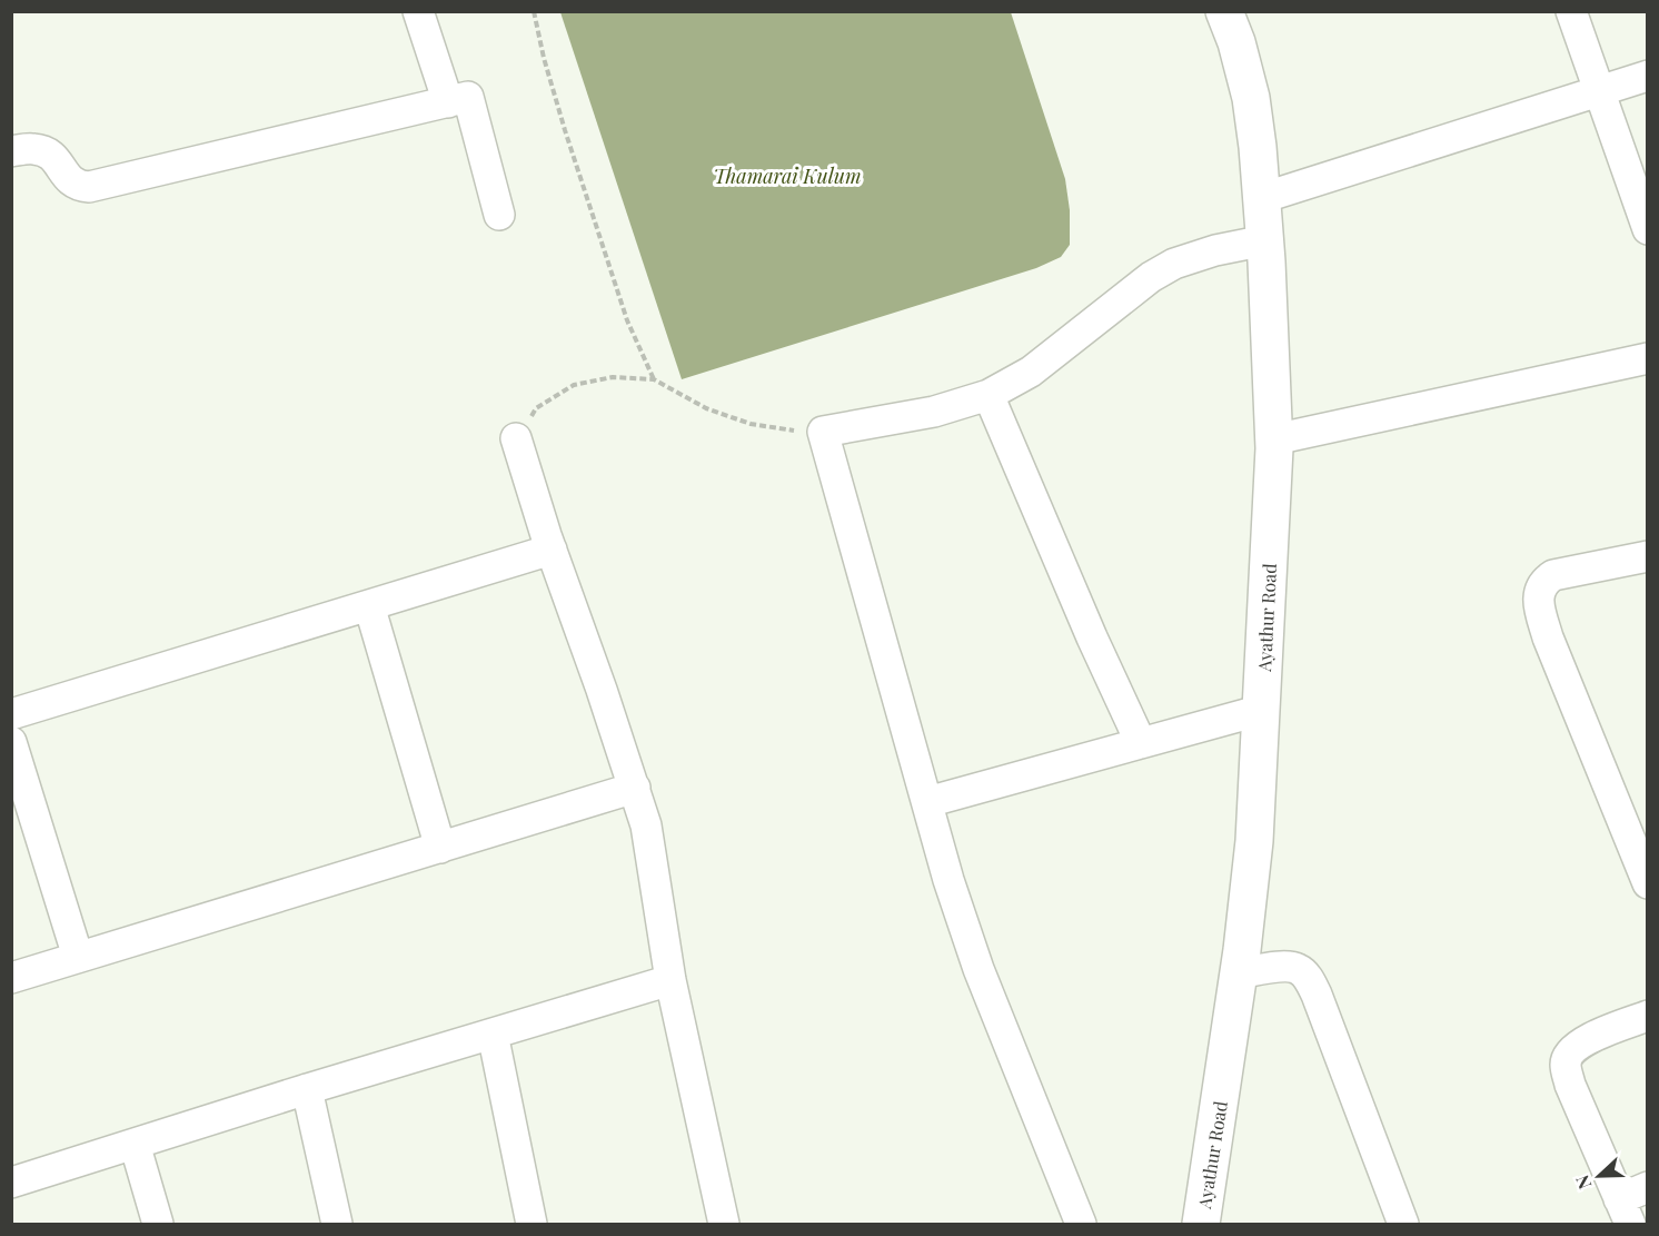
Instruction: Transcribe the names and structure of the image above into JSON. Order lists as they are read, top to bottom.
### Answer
{
  "streets": {
    "street": ["Ayathur Road"]
  },
  "water": ["Thamarai Kulum"],
  "north": "left"
}
